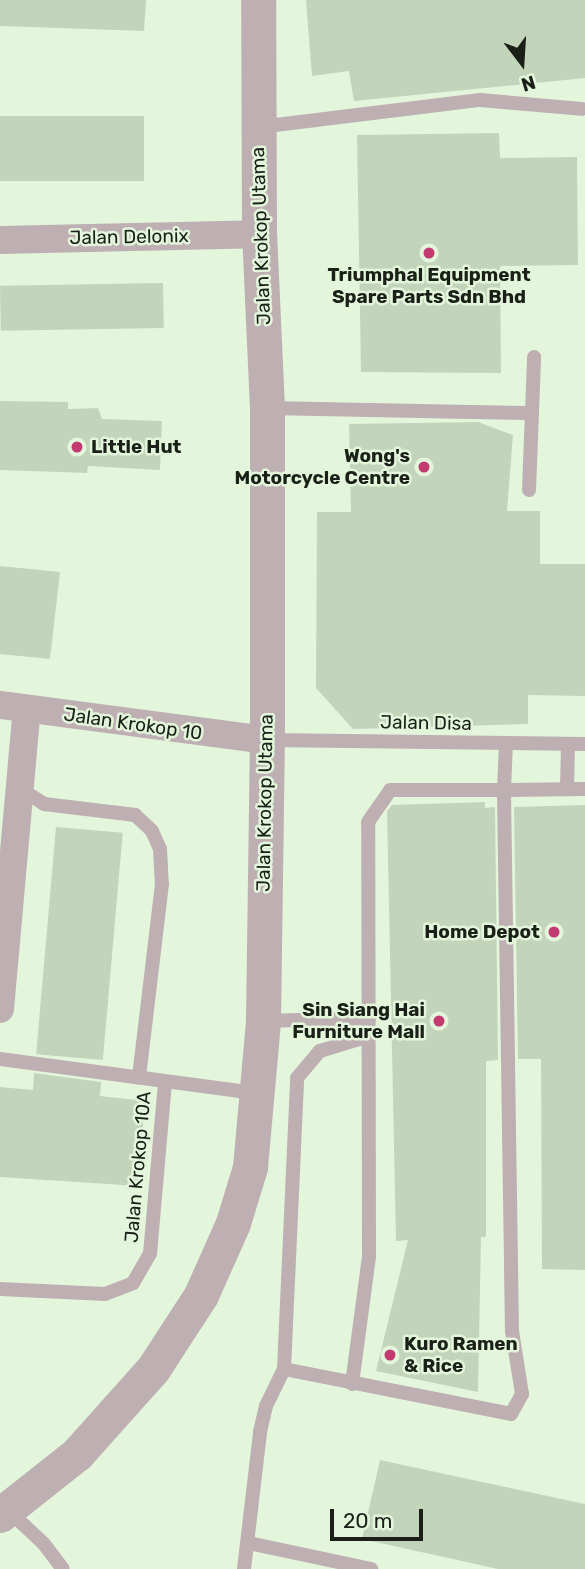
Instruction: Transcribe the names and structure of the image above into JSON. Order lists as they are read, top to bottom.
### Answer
{
  "streets": {
    "street": ["Jalan Krokop Utama", "Jalan Delonix", "Jalan Krokop 10"],
    "lane": ["Jalan Disa", "Jalan Krokop 10A"]
  },
  "crossings": [
    ["Jalan Krokop Utama", "Jalan Delonix"],
    ["Jalan Krokop Utama", "Jalan Disa"],
    ["Jalan Krokop Utama", "Jalan Krokop 10"],
    ["Jalan Krokop Utama", "Jalan Krokop 10A"],
    ["Jalan Disa", "Jalan Krokop 10"]
  ],
  "places": [
    "Triumphal Equipment Spare Parts Sdn Bhd",
    "Little Hut",
    "Wong's Motorcycle Centre",
    "Home Depot",
    "Sin Siang Hai Furniture Mall",
    "Kuro Ramen & Rice"
  ],
  "scale_bar": "20 m",
  "north": "bottom"
}
